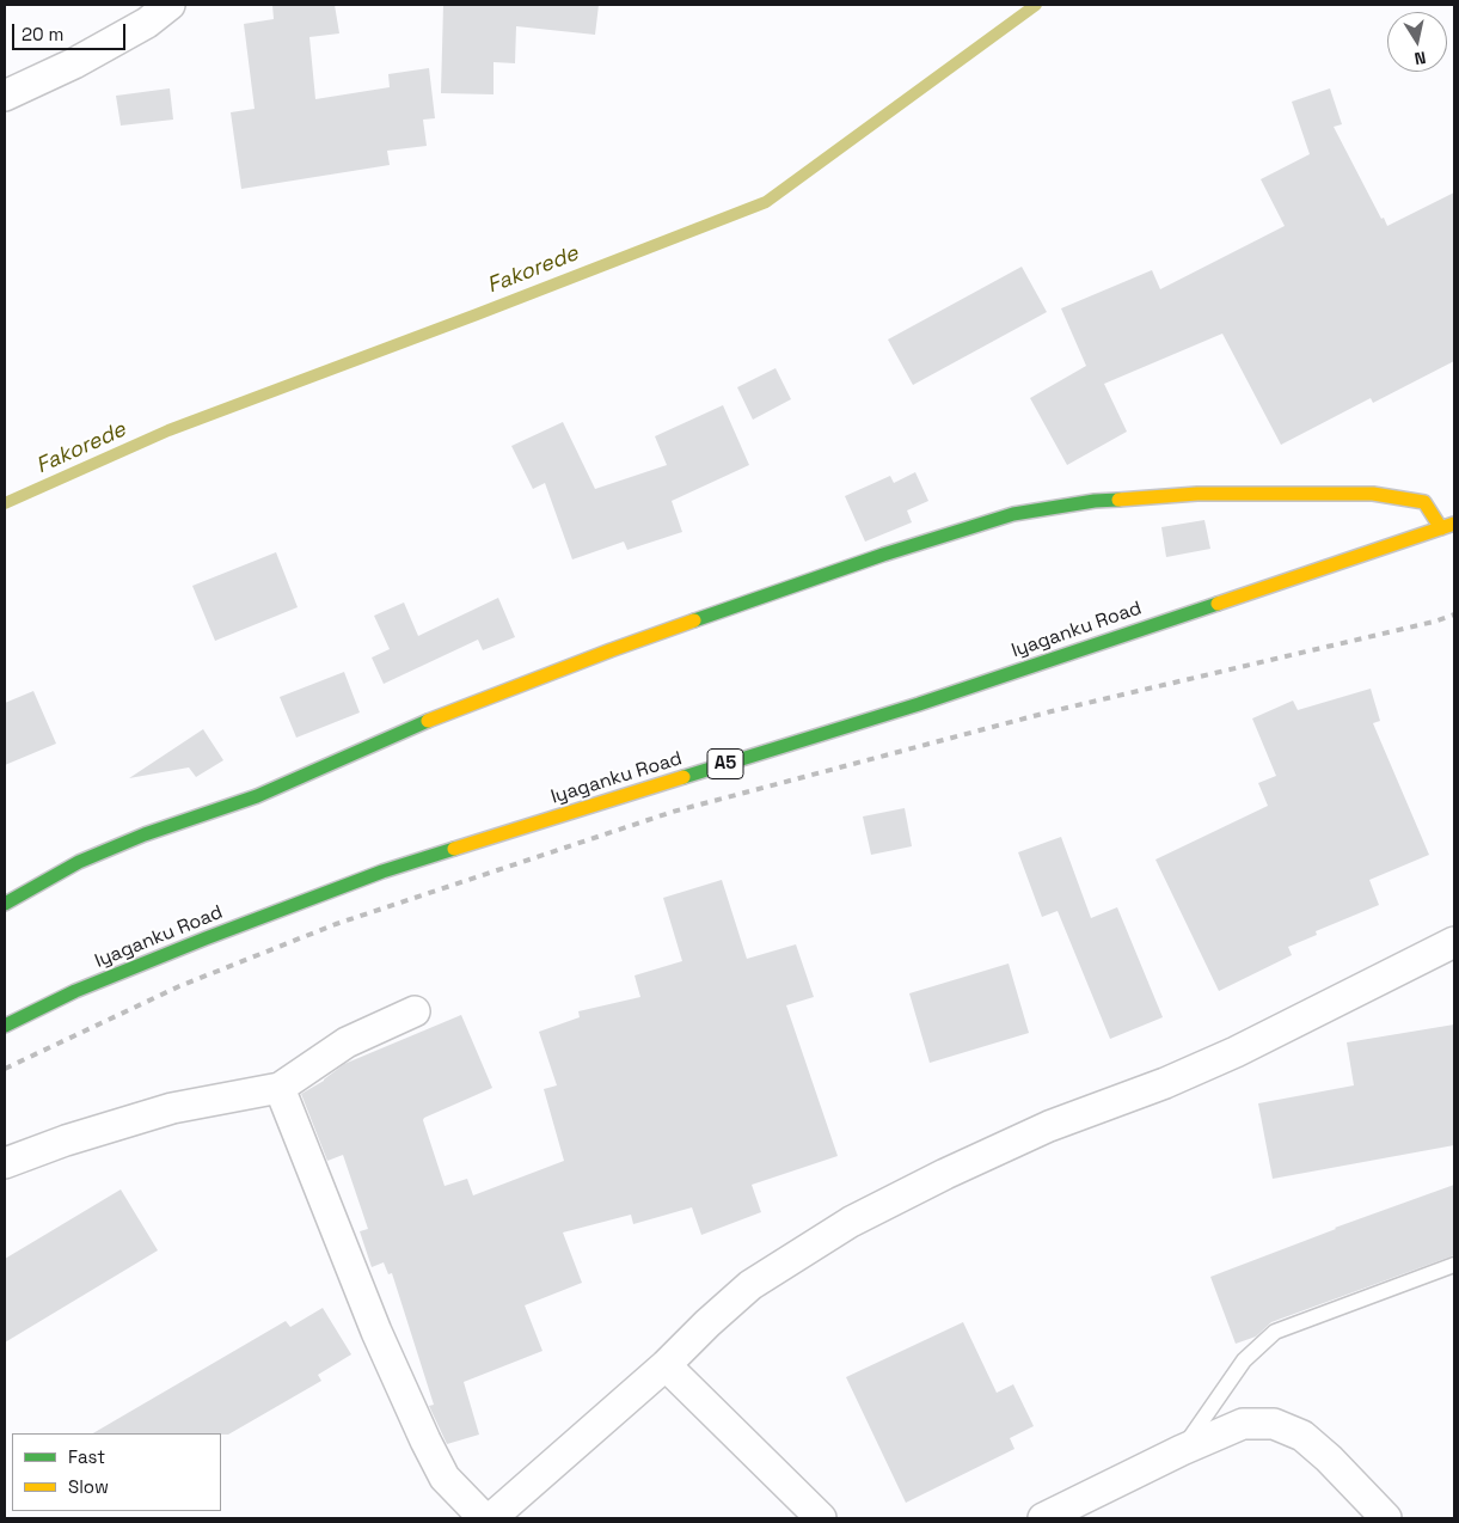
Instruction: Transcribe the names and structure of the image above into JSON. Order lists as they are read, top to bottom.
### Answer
{
  "streets": {
    "main road": ["Iyaganku Road", "A5"]
  },
  "water": ["Fakorede"],
  "legend": ["Fast", "Slow"],
  "scale_bar": "20 m",
  "north": "bottom"
}
